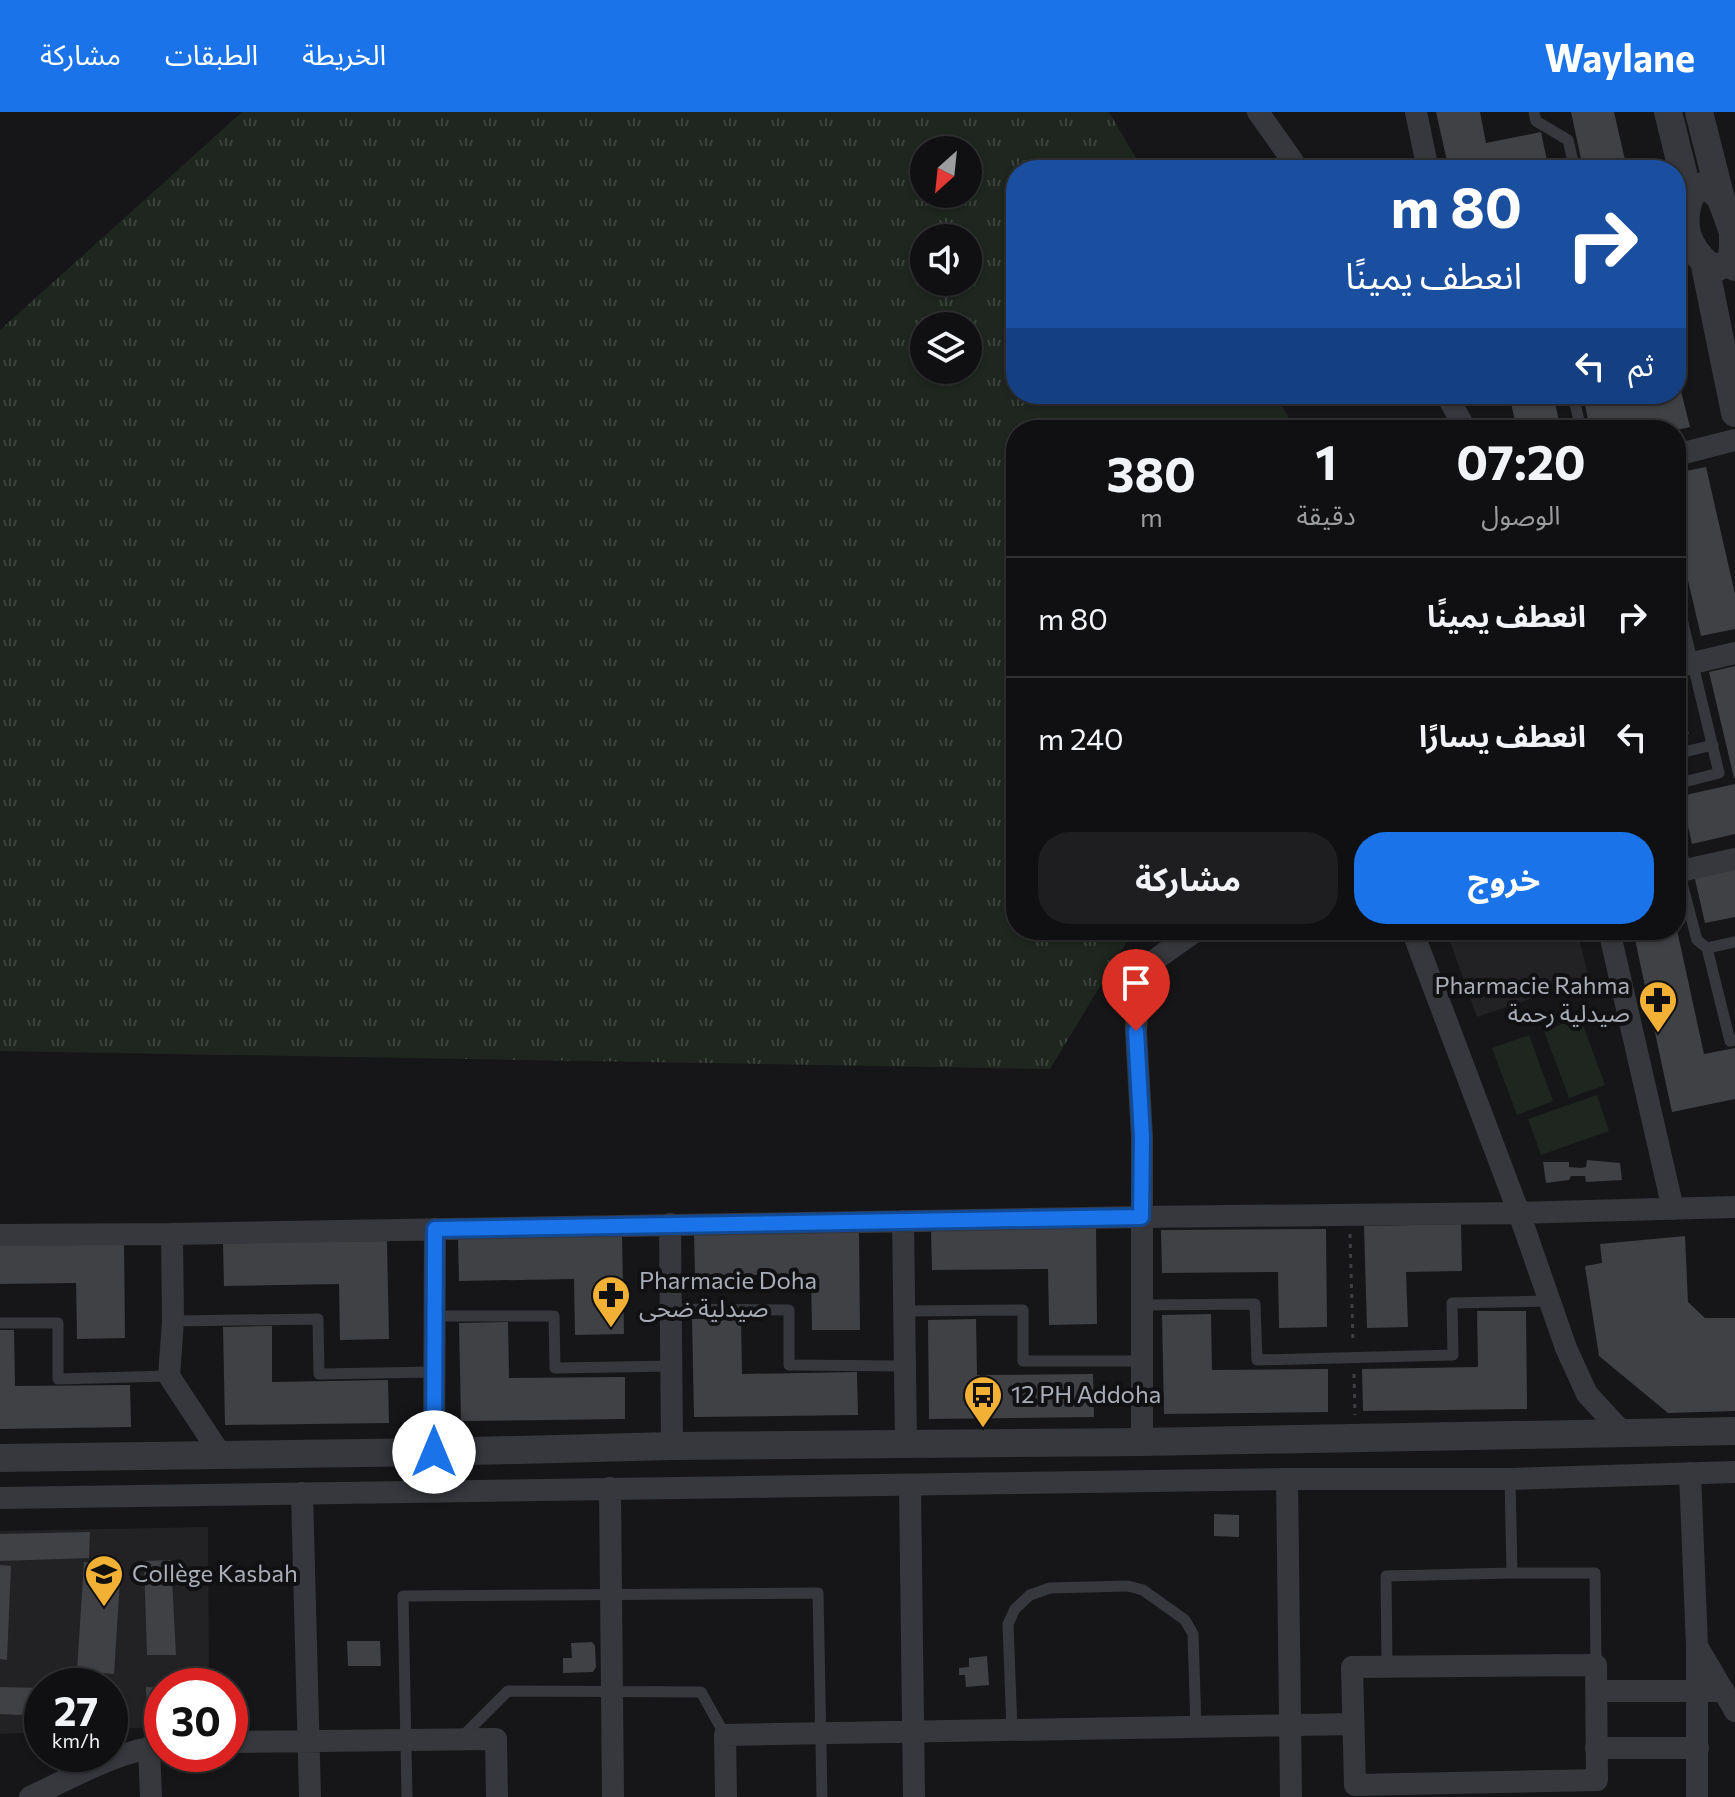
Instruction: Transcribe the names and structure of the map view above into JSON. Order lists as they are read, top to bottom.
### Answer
{
  "places": {
    "pharmacy": ["Pharmacie Rahma صيدلية رحمة", "Pharmacie Doha صيدلية ضحى"],
    "bus stop": ["12 PH Addoha"],
    "school or university": ["Collège Kasbah"]
  },
  "north": "bottom left",
  "page": {
    "header": "Waylane",
    "nav": ["الخريطة", "الطبقات", "مشاركة"],
    "turn": ["80 m", "انعطف يمينًا"],
    "then": "ثم",
    "eta": [
      "07:20",
      "الوصول",
      "1",
      "دقيقة",
      "380",
      "m"
    ],
    "list": [
      {
        "name": "انعطف يمينًا",
        "value": "80 m"
      },
      {
        "name": "انعطف يسارًا",
        "value": "240 m"
      }
    ],
    "buttons": ["خروج", "مشاركة"],
    "speed": "27 km/h",
    "limit": "30"
  }
}
